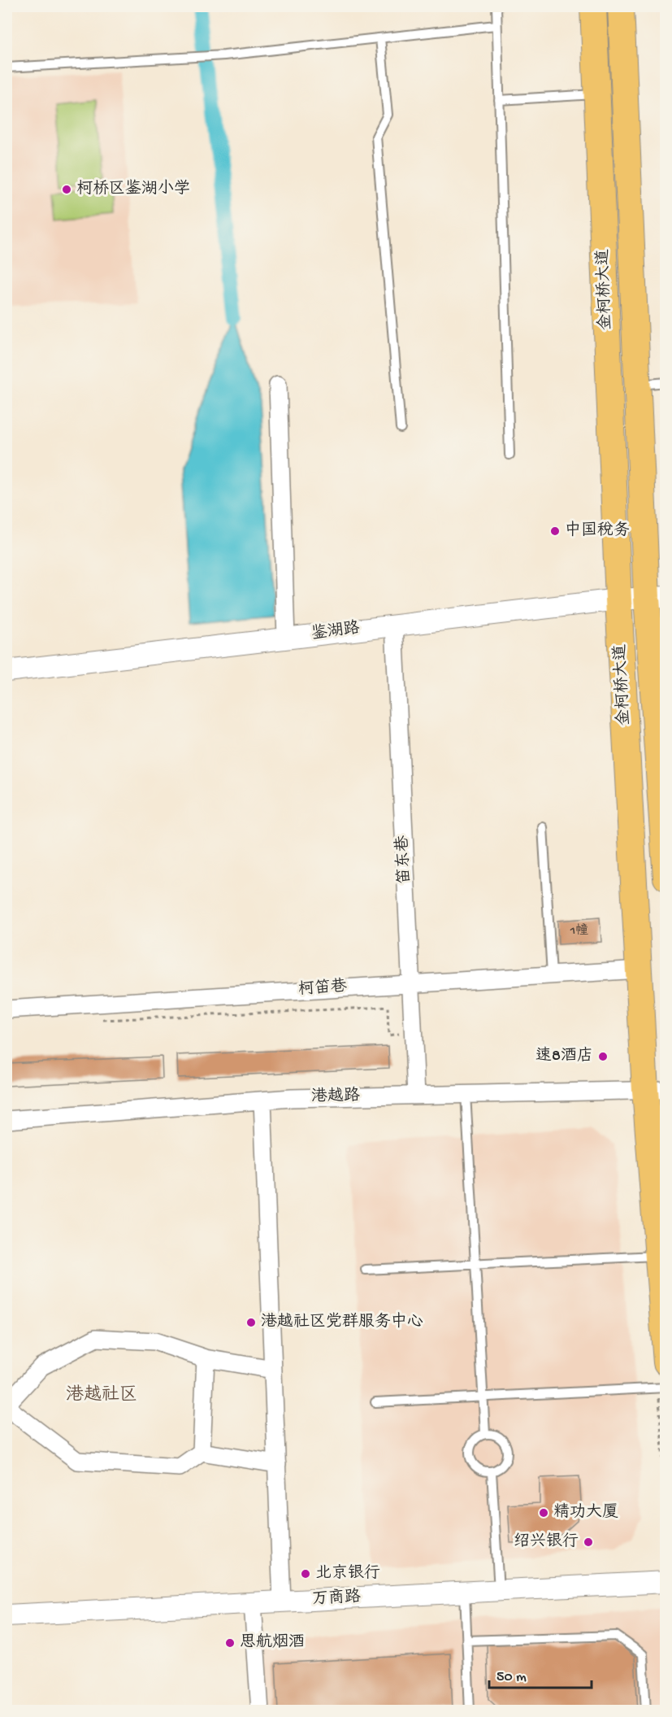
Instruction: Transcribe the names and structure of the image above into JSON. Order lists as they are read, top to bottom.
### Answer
{
  "streets": {
    "main road": ["金柯桥大道"],
    "street": [
      "鉴湖路",
      "笛东巷",
      "柯笛巷",
      "港越路",
      "万商路"
    ]
  },
  "crossings": [
    ["金柯桥大道", "鉴湖路"],
    ["金柯桥大道", "柯笛巷"],
    ["金柯桥大道", "港越路"],
    ["鉴湖路", "笛东巷"],
    ["笛东巷", "柯笛巷"],
    ["笛东巷", "港越路"]
  ],
  "districts": ["港越社区"],
  "places": [
    "柯桥区鉴湖小学",
    "中国税务",
    "速8酒店",
    "港越社区党群服务中心",
    "精功大厦",
    "绍兴银行",
    "北京银行",
    "思航烟酒"
  ],
  "house_numbers": ["1幢"],
  "scale_bar": "50 m"
}
